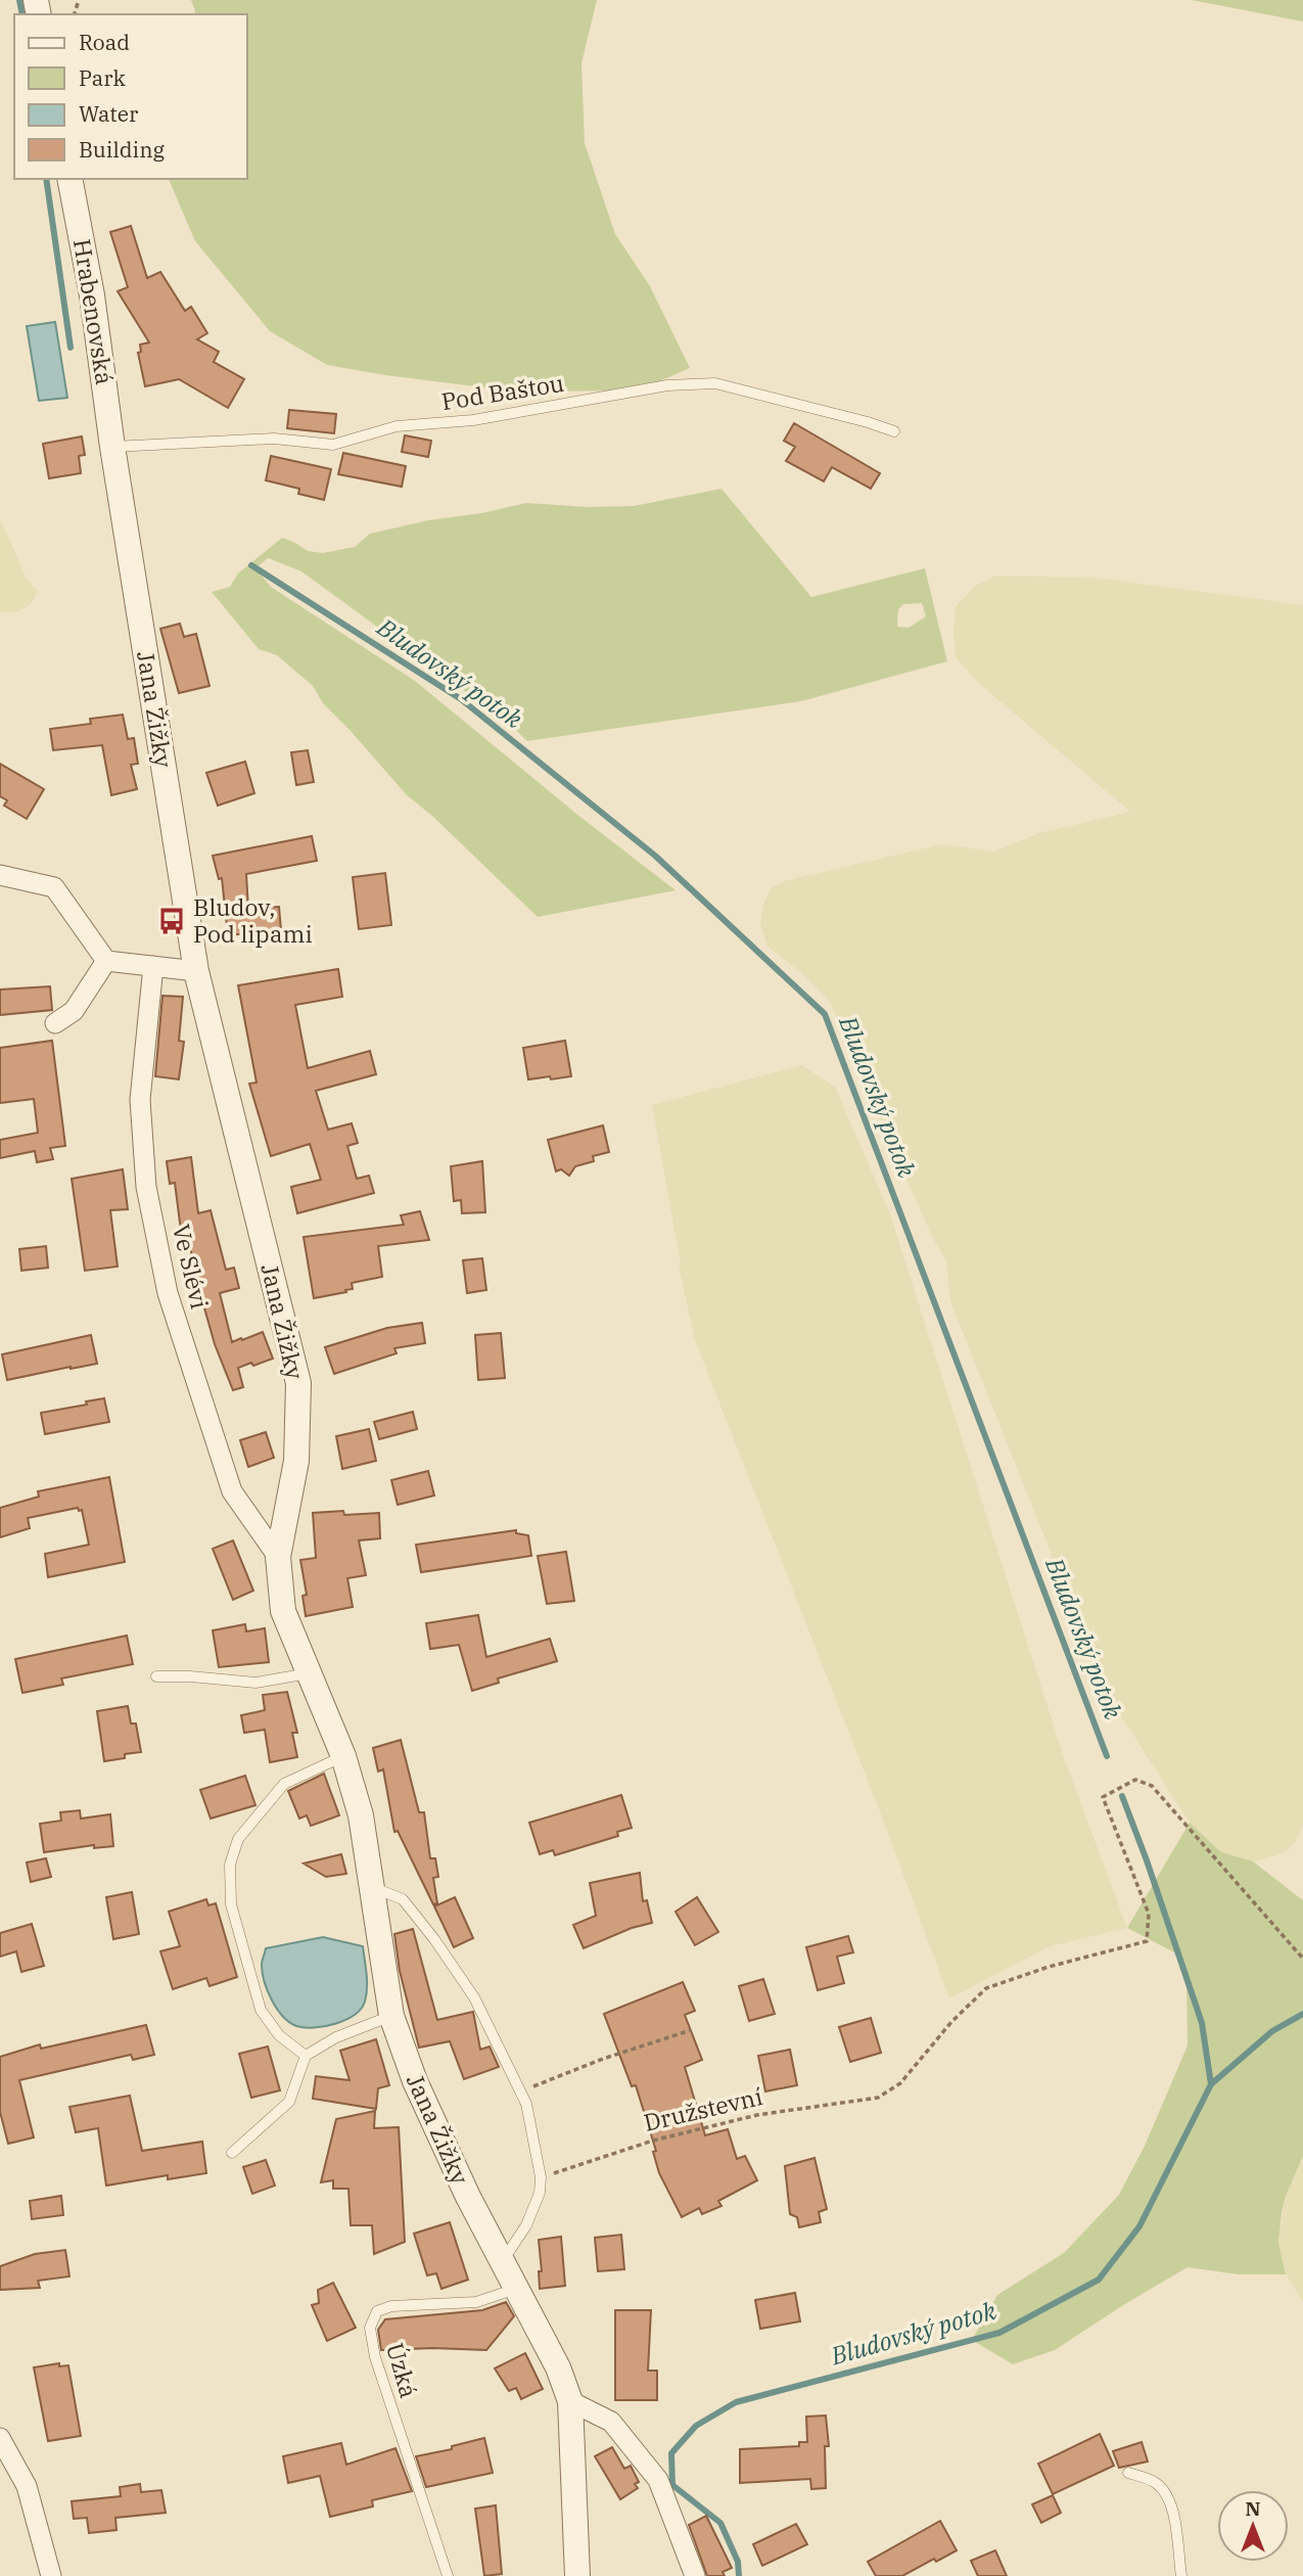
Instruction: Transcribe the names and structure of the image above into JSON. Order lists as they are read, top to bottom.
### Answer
{
  "streets": {
    "street": ["Hrabenovská", "Jana Žižky", "Ve Slévi"],
    "lane": ["Pod Baštou", "Úzká"],
    "path": ["Družstevní"]
  },
  "crossings": [
    ["Hrabenovská", "Pod Baštou"],
    ["Hrabenovská", "Jana Žižky"],
    ["Pod Baštou", "Jana Žižky"],
    ["Jana Žižky", "Ve Slévi"],
    ["Jana Žižky", "Úzká"]
  ],
  "water": ["Bludovský potok"],
  "places": {
    "bus stop": ["Bludov, Pod lipami"]
  },
  "legend": [
    "Road",
    "Park",
    "Water",
    "Building"
  ],
  "north": "top"
}
